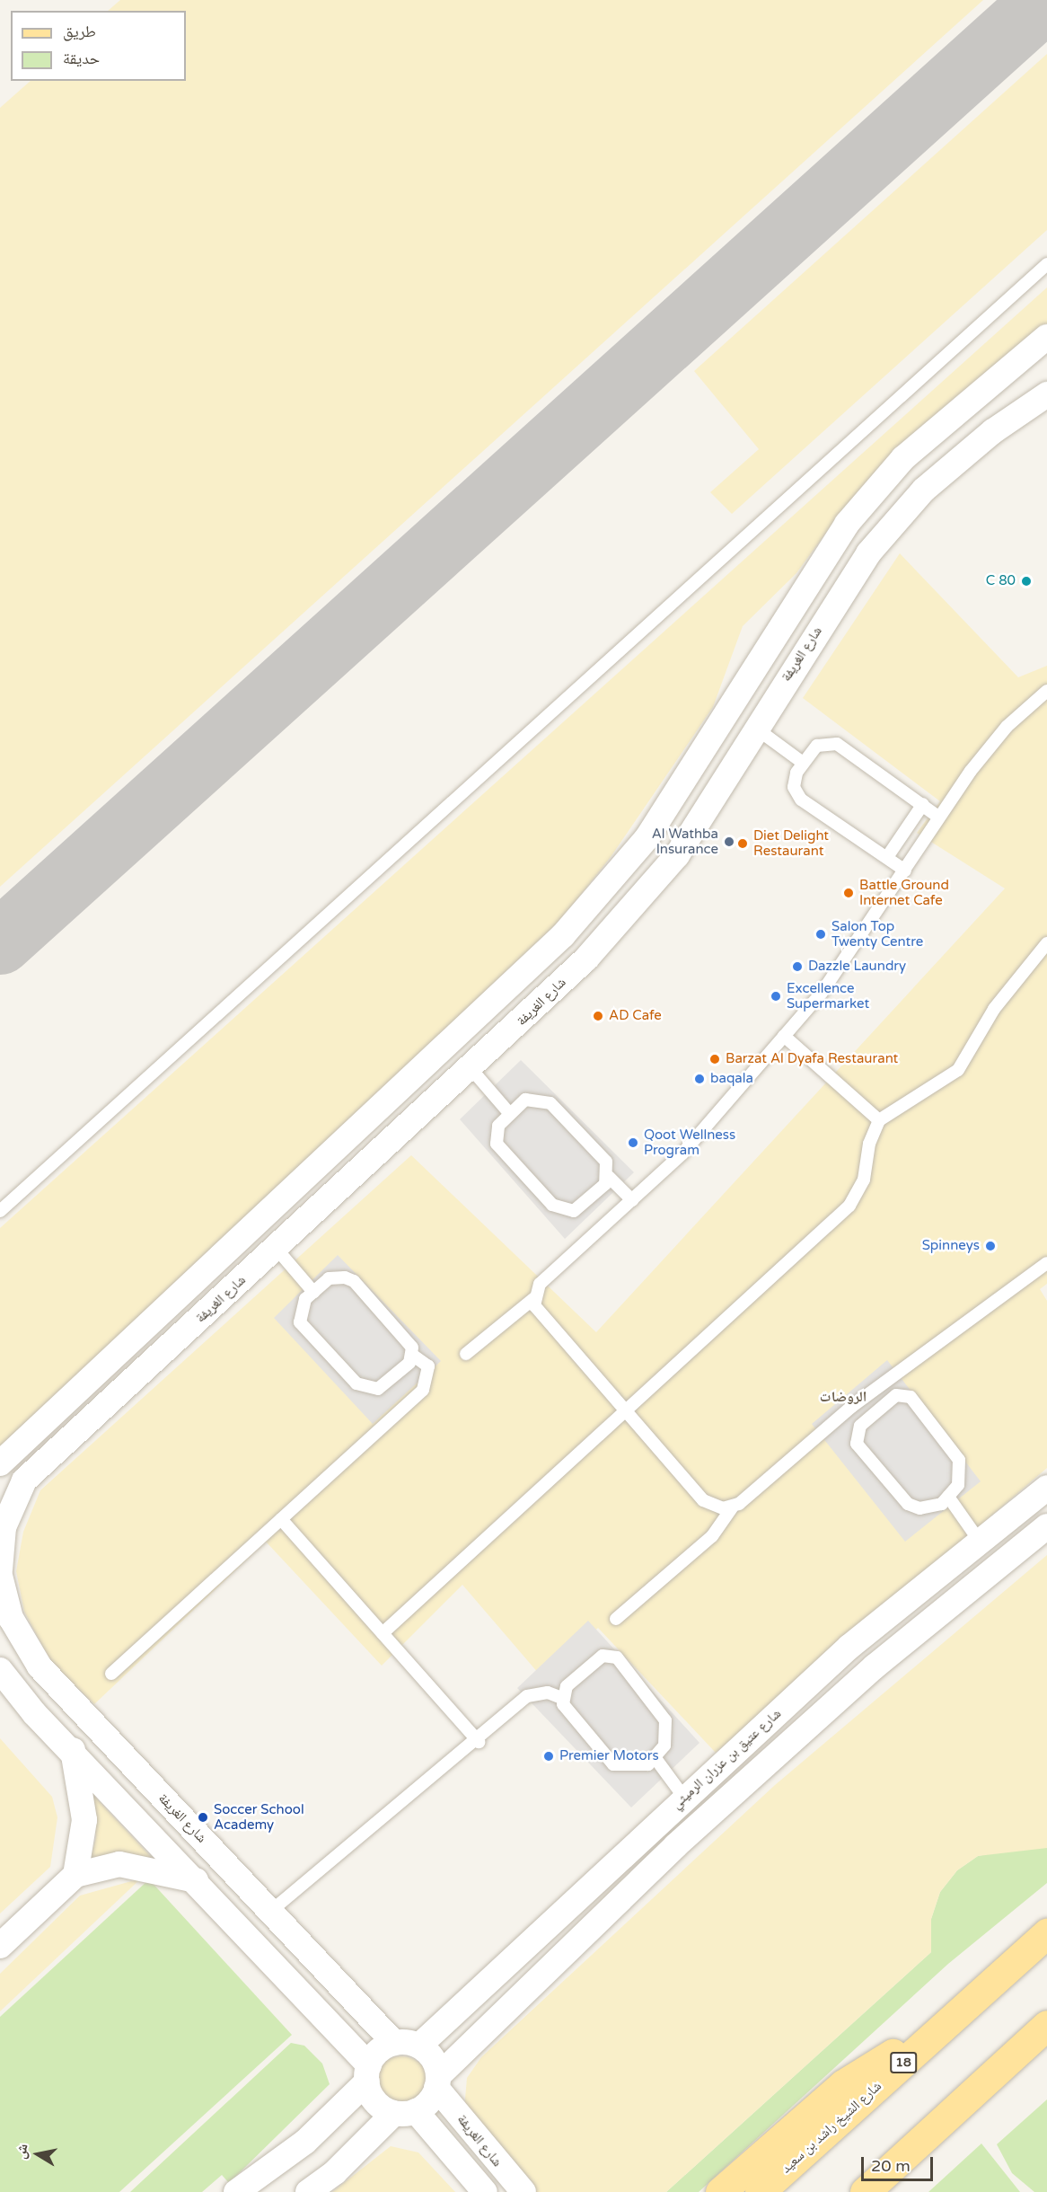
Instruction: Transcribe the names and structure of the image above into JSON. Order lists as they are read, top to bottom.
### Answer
{
  "streets": {
    "main road": ["18", "شارع الشيخ راشد بن سعيد"],
    "street": ["شارع الغريفة", "شارع عتيق بن عزران الرميثي"]
  },
  "crossings": [
    ["شارع الغريفة", "شارع عتيق بن عزران الرميثي"]
  ],
  "districts": ["الروضات"],
  "places": [
    "C 80",
    "Al Wathba Insurance",
    "Diet Delight Restaurant",
    "Battle Ground Internet Cafe",
    "Salon Top Twenty Centre",
    "Dazzle Laundry",
    "Excellence Supermarket",
    "AD Cafe",
    "Barzat Al Dyafa Restaurant",
    "baqala",
    "Qoot Wellness Program",
    "Spinneys",
    "Premier Motors",
    "Soccer School Academy"
  ],
  "legend": ["طريق", "حديقة"],
  "scale_bar": "20 m",
  "north": "left"
}
